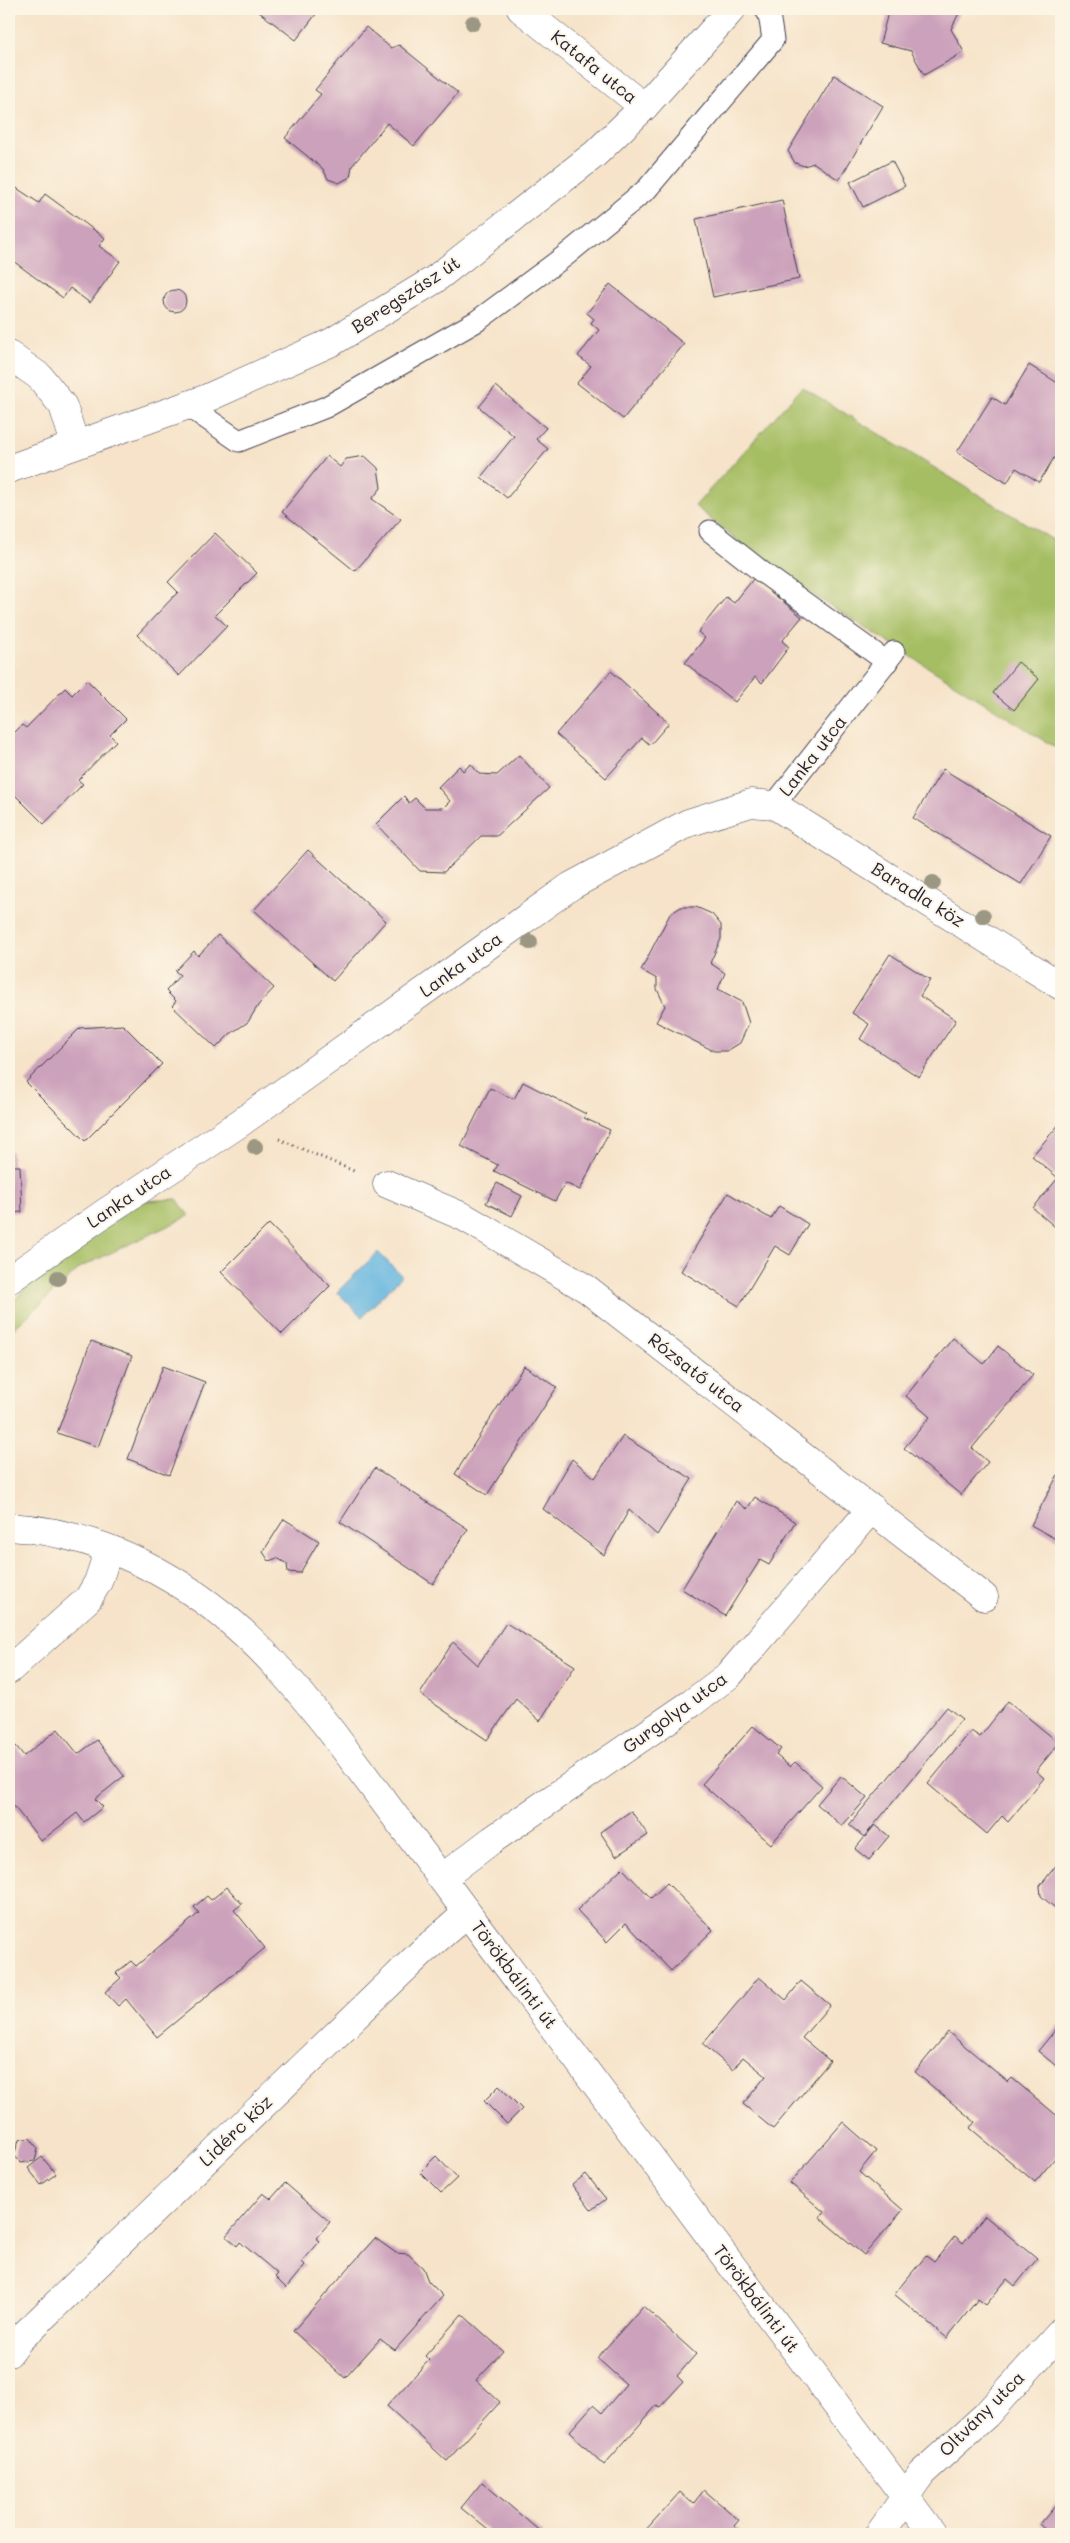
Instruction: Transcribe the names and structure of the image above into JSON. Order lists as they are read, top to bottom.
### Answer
{
  "streets": {
    "street": [
      "Katafa utca",
      "Beregszász út",
      "Lanka utca",
      "Baradla köz",
      "Rózsatő utca",
      "Gurgolya utca",
      "Törökbálinti út",
      "Lidérc köz",
      "Oltvány utca"
    ]
  },
  "crossings": [
    ["Katafa utca", "Beregszász út"],
    ["Lanka utca", "Baradla köz"],
    ["Rózsatő utca", "Gurgolya utca"],
    ["Gurgolya utca", "Törökbálinti út"],
    ["Törökbálinti út", "Lidérc köz"],
    ["Törökbálinti út", "Oltvány utca"]
  ]
}
